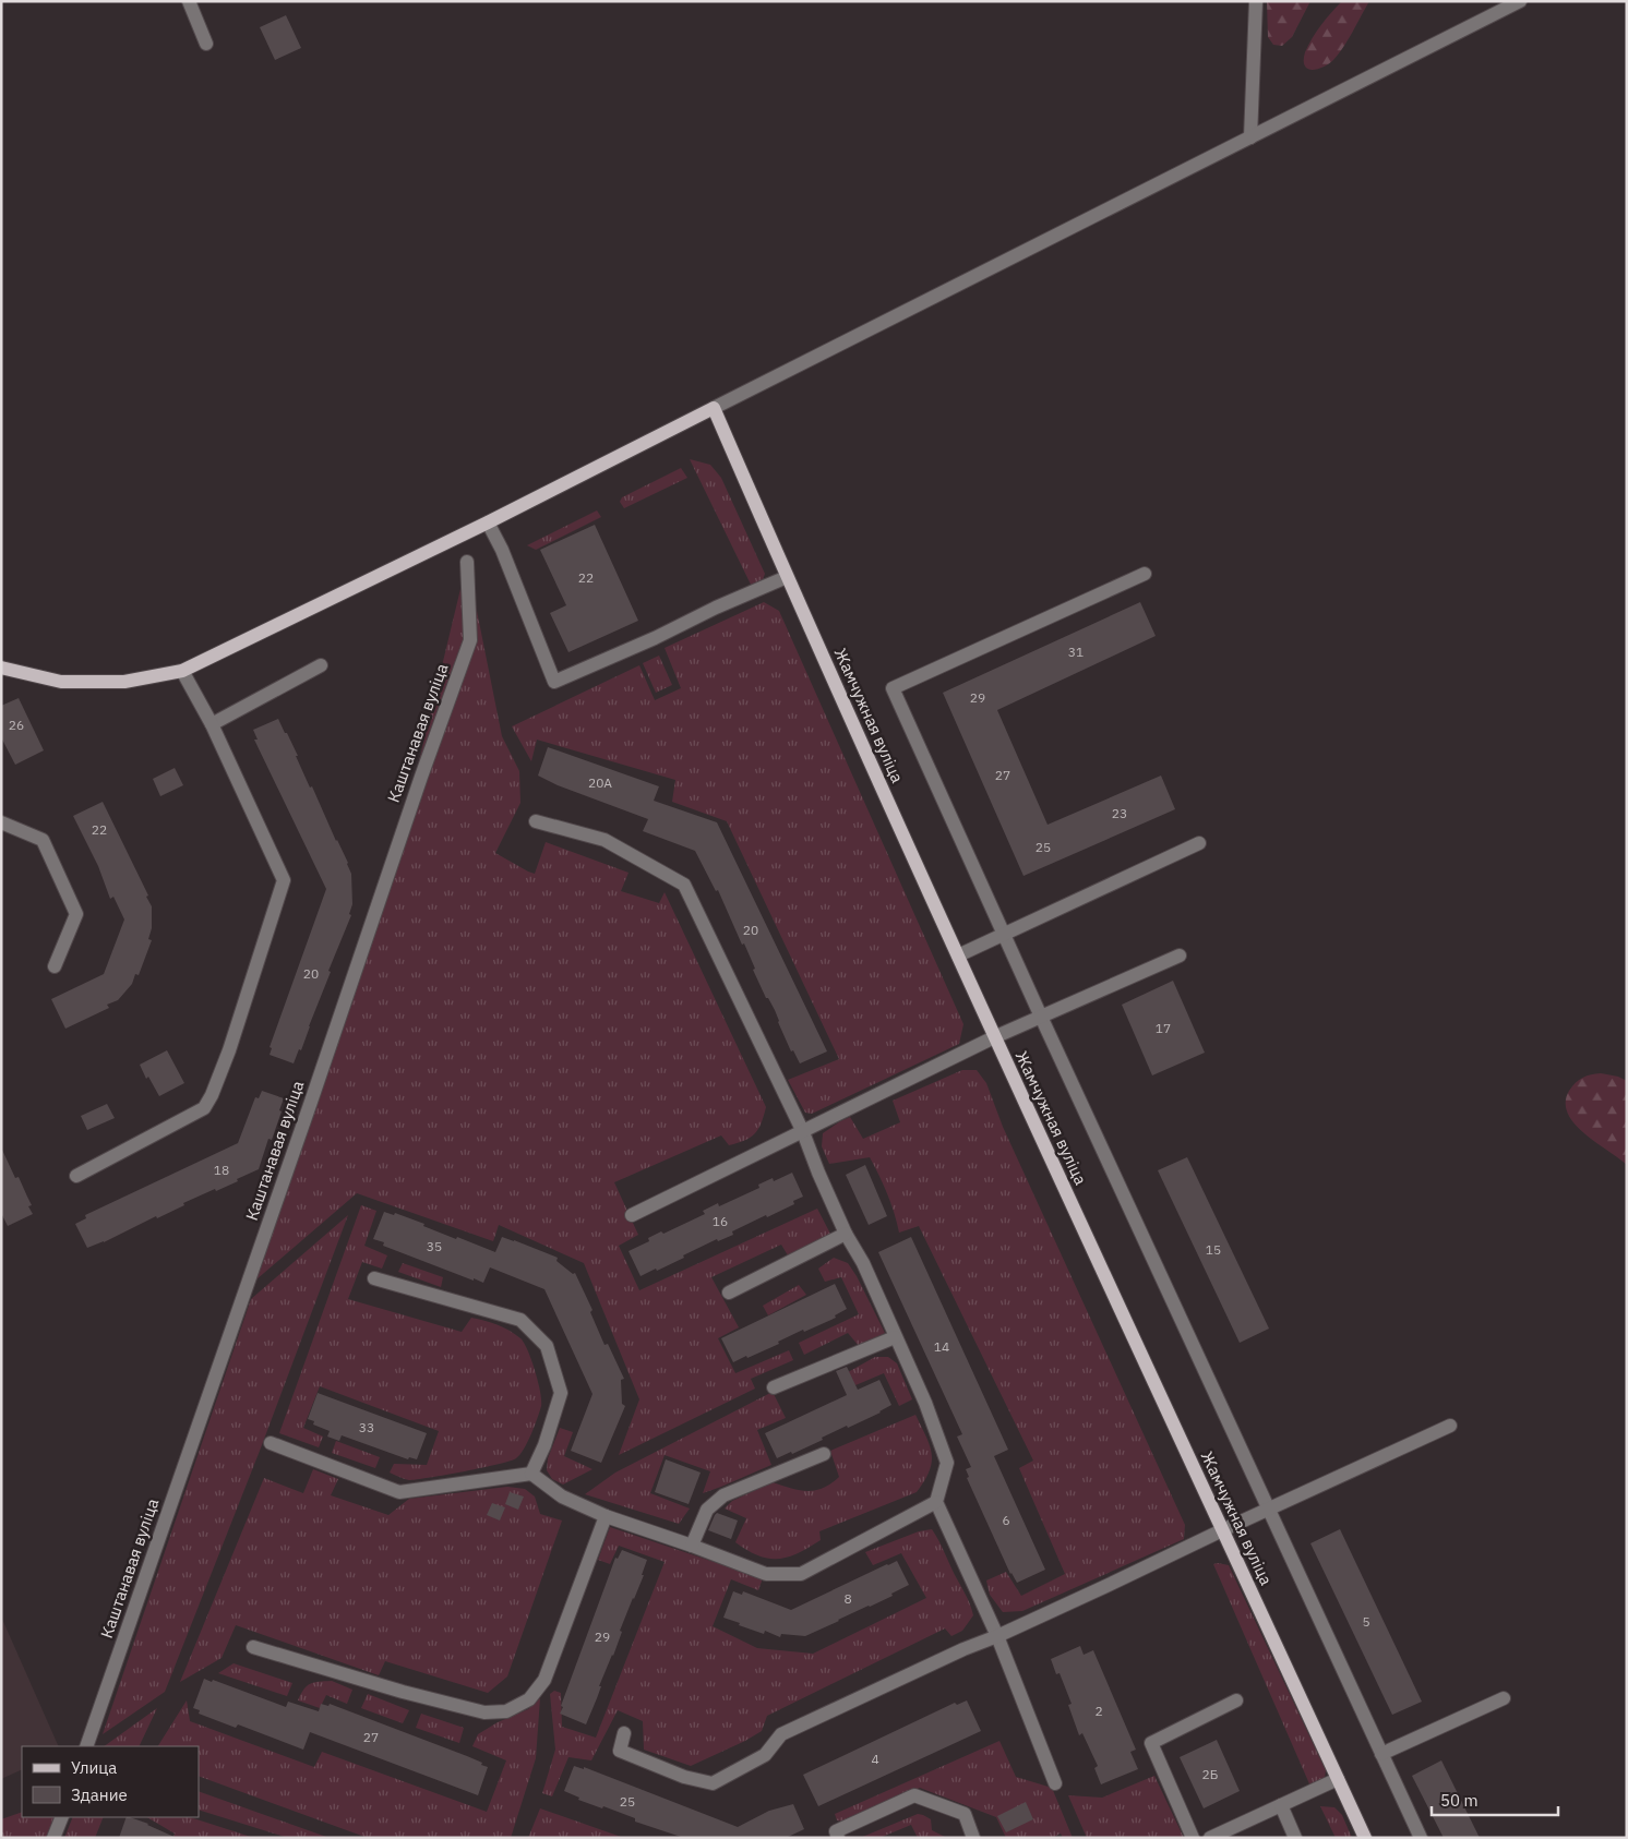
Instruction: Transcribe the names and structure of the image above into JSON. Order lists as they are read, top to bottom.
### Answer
{
  "streets": {
    "main road": ["Жамчужная вуліца"],
    "street": ["Каштанавая вуліца"]
  },
  "house_numbers": [
    "22",
    "31",
    "29",
    "26",
    "27",
    "20А",
    "23",
    "22",
    "25",
    "20",
    "20",
    "17",
    "18",
    "16",
    "35",
    "15",
    "14",
    "33",
    "6",
    "8",
    "5",
    "29",
    "2",
    "27",
    "4",
    "2Б",
    "25"
  ],
  "legend": ["Улица", "Здание"],
  "scale_bar": "50 m"
}
